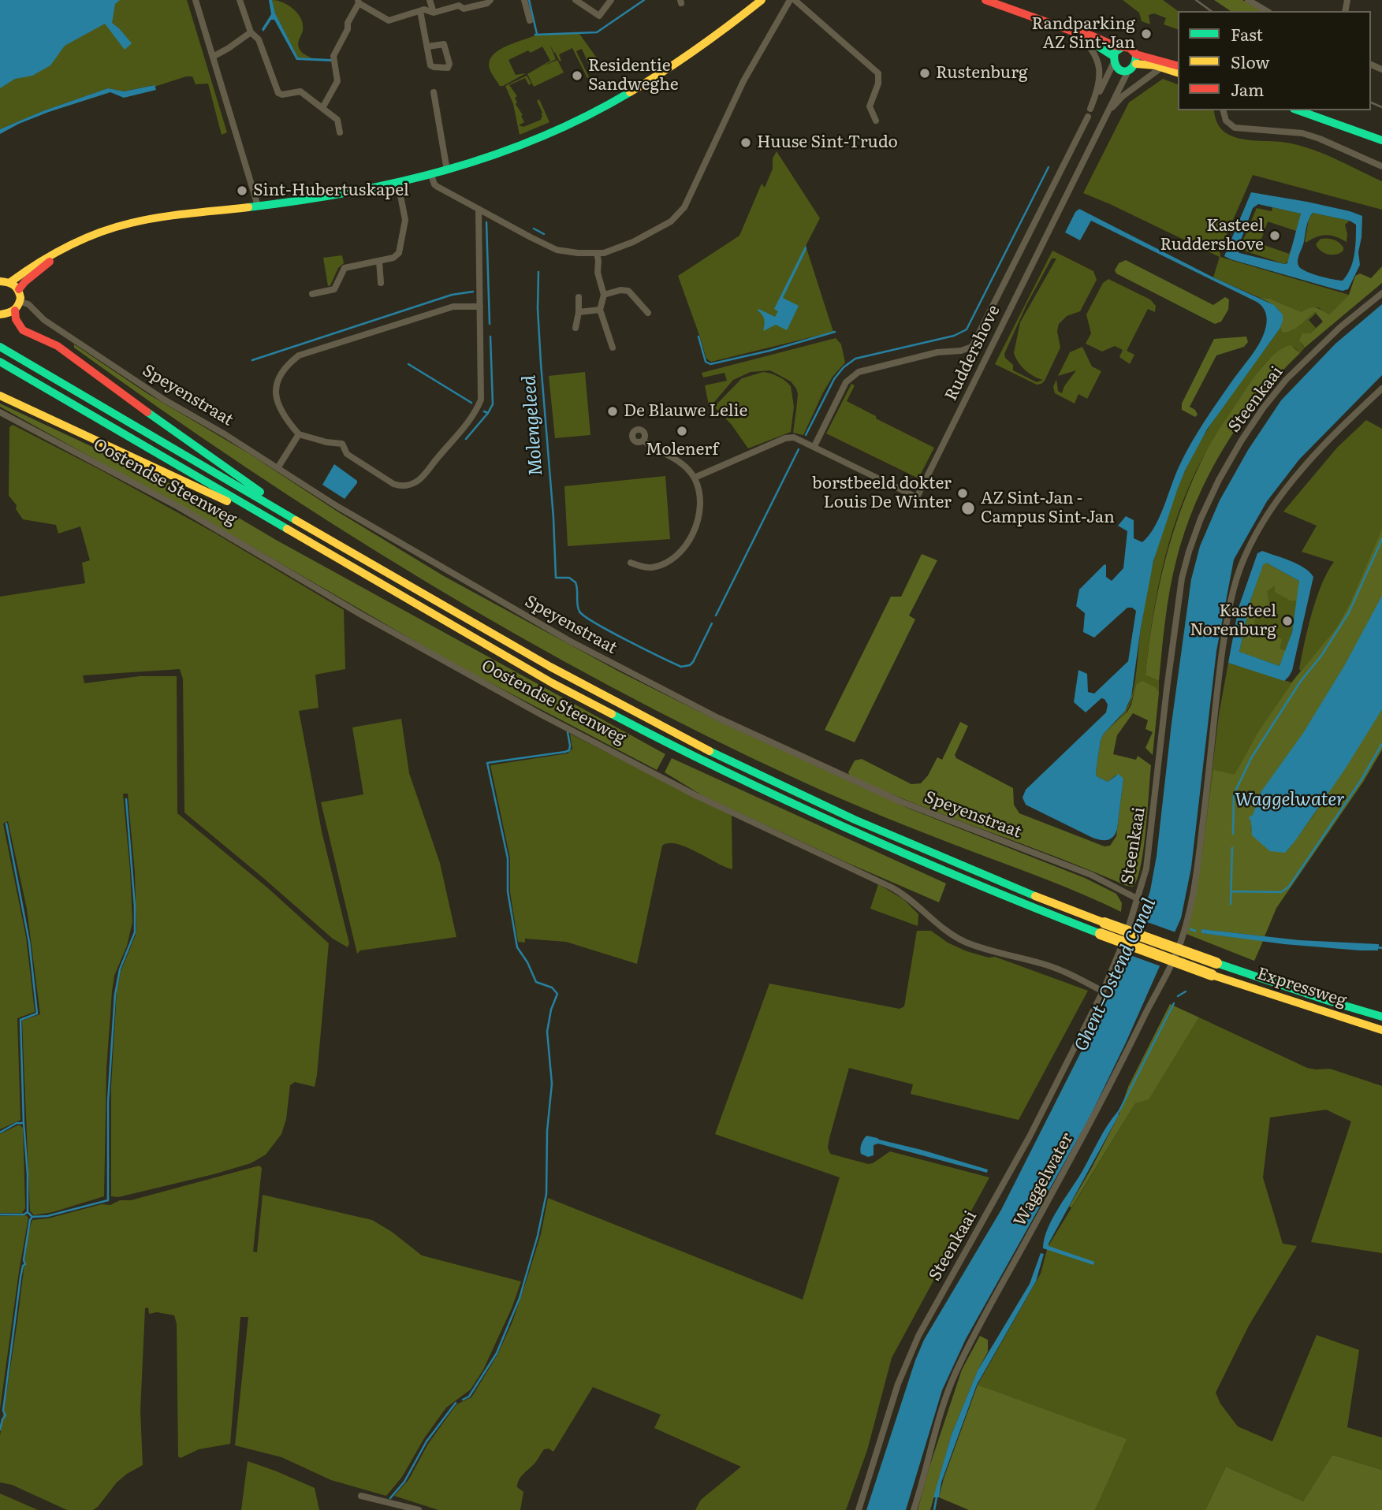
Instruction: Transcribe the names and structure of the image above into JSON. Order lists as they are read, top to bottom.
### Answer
{
  "streets": {
    "main road": ["Expressweg"],
    "street": [
      "Ruddershove",
      "Speyenstraat",
      "Steenkaai",
      "Oostendse Steenweg",
      "Waggelwater"
    ]
  },
  "crossings": [
    ["Speyenstraat", "Steenkaai"],
    ["Steenkaai", "Oostendse Steenweg"]
  ],
  "water": ["Molengeleed", "Waggelwater", "Ghent–Ostend Canal"],
  "places": [
    "Randparking AZ Sint-Jan",
    "Rustenburg",
    "Residentie Sandweghe",
    "Huuse Sint-Trudo",
    "Sint-Hubertuskapel",
    "Kasteel Ruddershove",
    "De Blauwe Lelie",
    "Molenerf",
    "borstbeeld dokter Louis De Winter",
    "AZ Sint-Jan - Campus Sint-Jan",
    "Kasteel Norenburg"
  ],
  "legend": ["Fast", "Slow", "Jam"]
}
